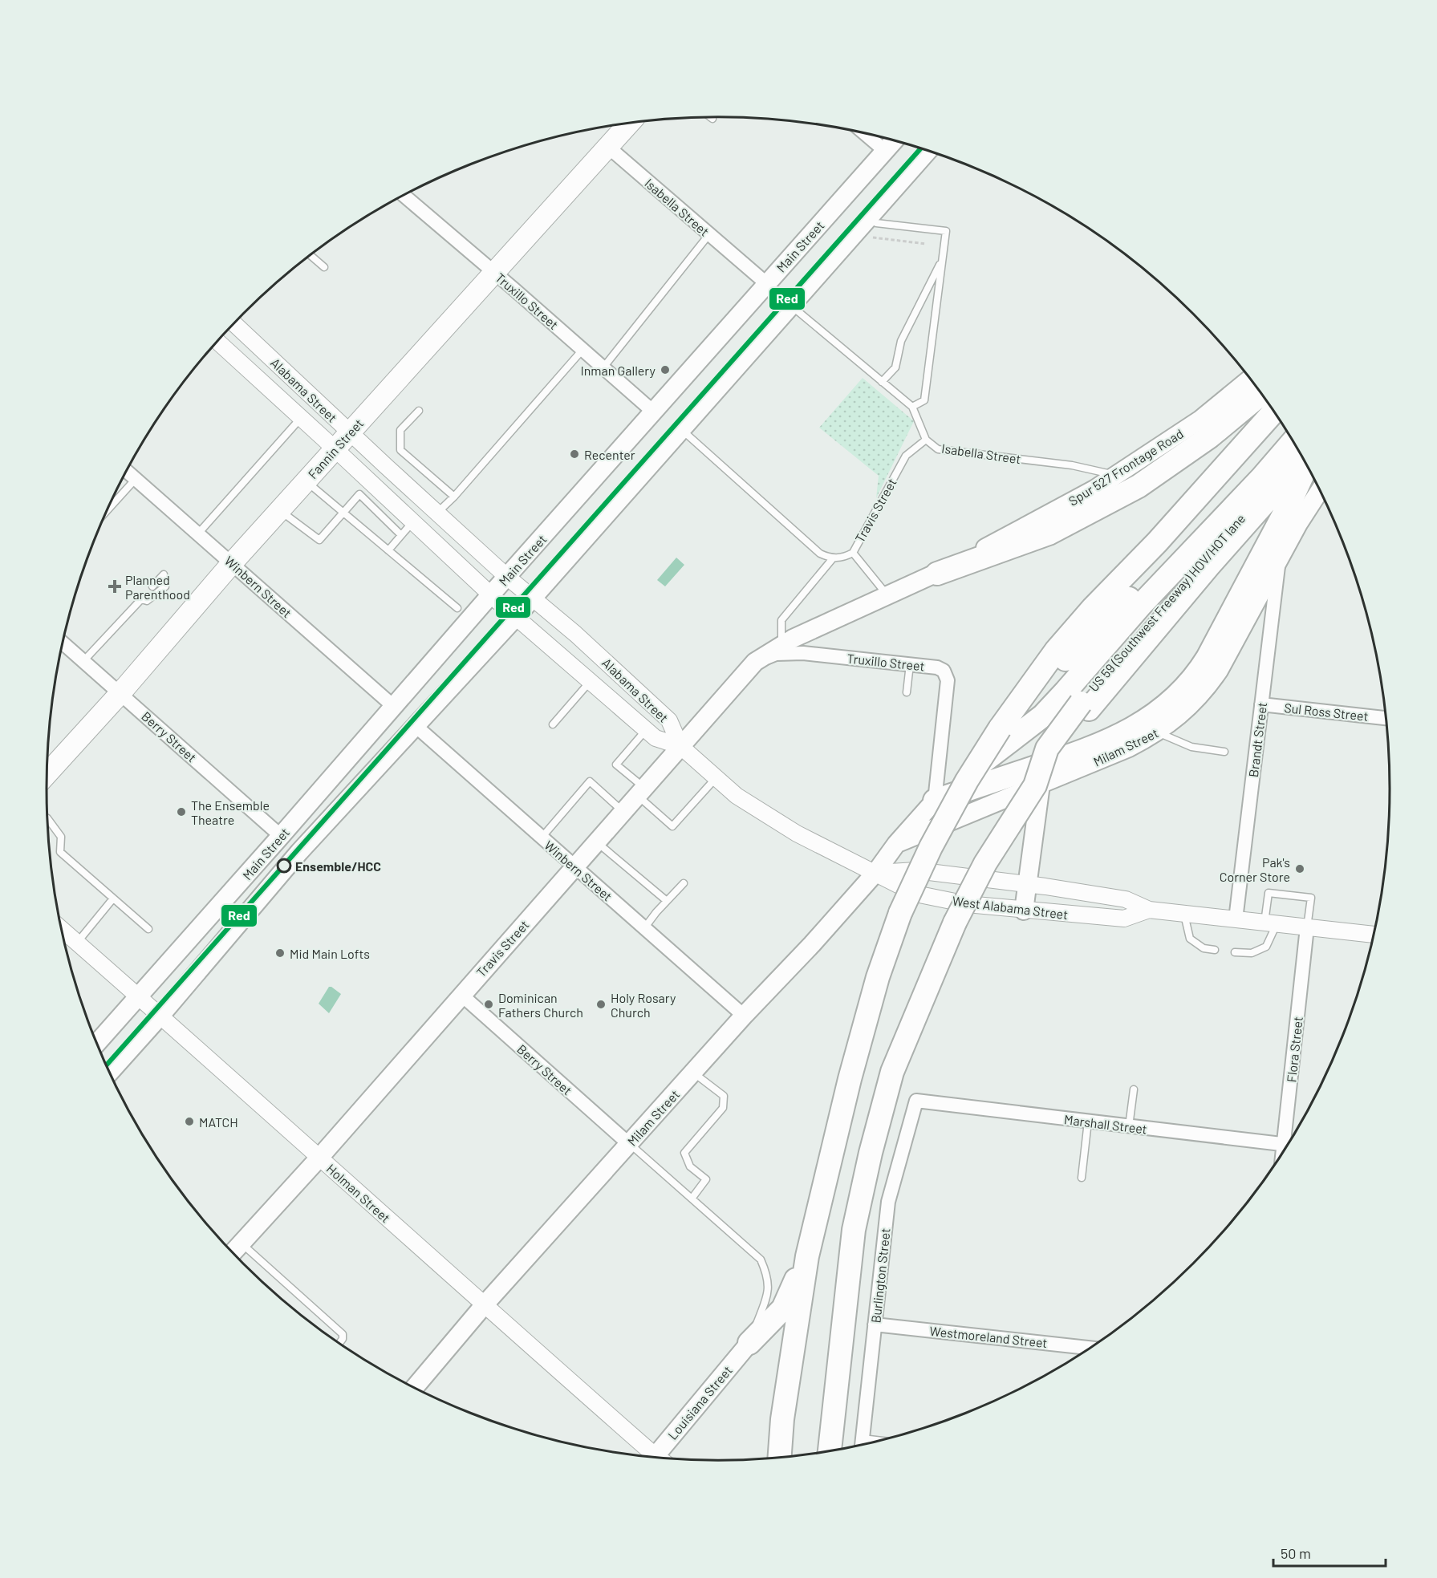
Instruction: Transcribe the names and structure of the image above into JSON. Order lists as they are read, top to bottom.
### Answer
{
  "streets": {
    "highway": ["US 59 (Southwest Freeway) HOV/HOT lane"],
    "main road": [
      "Main Street",
      "Fannin Street",
      "Spur 527 Frontage Road",
      "Travis Street",
      "Milam Street",
      "Louisiana Street"
    ],
    "street": [
      "Isabella Street",
      "Truxillo Street",
      "Alabama Street",
      "Winbern Street",
      "Sul Ross Street",
      "Berry Street",
      "Brandt Street",
      "West Alabama Street",
      "Flora Street",
      "Marshall Street",
      "Holman Street",
      "Burlington Street",
      "Westmoreland Street"
    ]
  },
  "crossings": [
    ["Isabella Street", "Main Street"],
    ["Isabella Street", "Fannin Street"],
    ["Isabella Street", "Spur 527 Frontage Road"],
    ["Isabella Street", "Travis Street"],
    ["Main Street", "Truxillo Street"],
    ["Main Street", "Alabama Street"],
    ["Main Street", "Winbern Street"],
    ["Main Street", "Berry Street"],
    ["Main Street", "Holman Street"],
    ["Truxillo Street", "Fannin Street"],
    ["Truxillo Street", "Travis Street"],
    ["Truxillo Street", "Milam Street"],
    ["Alabama Street", "Fannin Street"],
    ["Alabama Street", "Travis Street"],
    ["Alabama Street", "West Alabama Street"],
    ["Fannin Street", "Winbern Street"],
    ["Fannin Street", "Berry Street"],
    ["Spur 527 Frontage Road", "Travis Street"],
    ["Travis Street", "Winbern Street"],
    ["Travis Street", "Berry Street"],
    ["Travis Street", "West Alabama Street"],
    ["Travis Street", "Holman Street"],
    ["Winbern Street", "Milam Street"],
    ["US 59 (Southwest Freeway) HOV/HOT lane", "Milam Street"],
    ["Sul Ross Street", "Brandt Street"],
    ["Berry Street", "Milam Street"],
    ["Brandt Street", "Milam Street"],
    ["Brandt Street", "West Alabama Street"],
    ["Milam Street", "West Alabama Street"],
    ["Milam Street", "Holman Street"],
    ["West Alabama Street", "Flora Street"],
    ["Marshall Street", "Burlington Street"],
    ["Burlington Street", "Westmoreland Street"]
  ],
  "places": {
    "other": [
      "Inman Gallery",
      "Recenter",
      "The Ensemble Theatre",
      "Ensemble/HCC",
      "Pak's Corner Store",
      "Mid Main Lofts",
      "Dominican Fathers Church",
      "Holy Rosary Church",
      "MATCH"
    ],
    "health": ["Planned Parenthood"]
  },
  "lines": ["transit line Red"],
  "scale_bar": "50 m"
}
